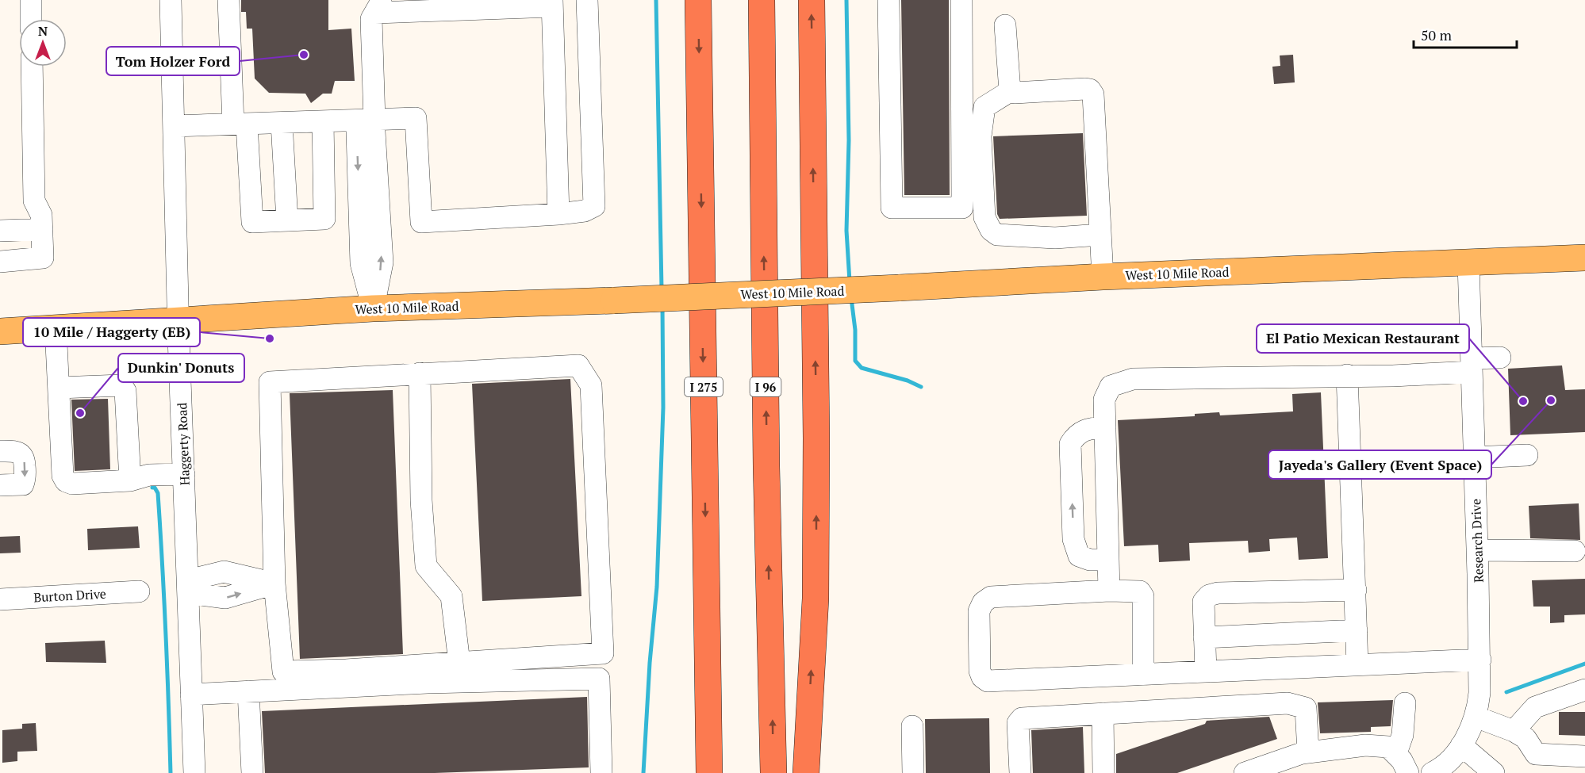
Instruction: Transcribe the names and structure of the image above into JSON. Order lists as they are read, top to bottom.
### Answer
{
  "streets": {
    "highway": ["I 275", "I 96"],
    "main road": ["West 10 Mile Road"],
    "street": ["Haggerty Road", "Research Drive", "Burton Drive"]
  },
  "crossings": [
    ["West 10 Mile Road", "Haggerty Road"],
    ["West 10 Mile Road", "Research Drive"]
  ],
  "places": [
    "Tom Holzer Ford",
    "10 Mile / Haggerty (EB)",
    "Jayeda's Gallery (Event Space)",
    "El Patio Mexican Restaurant",
    "Dunkin' Donuts"
  ],
  "scale_bar": "50 m",
  "north": "top"
}
